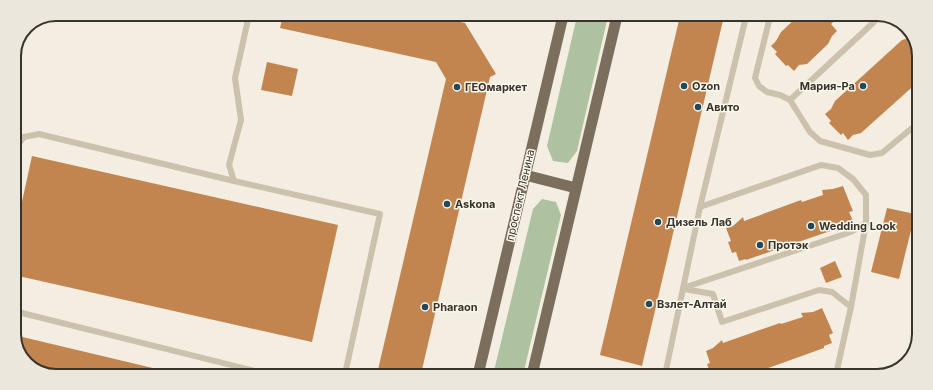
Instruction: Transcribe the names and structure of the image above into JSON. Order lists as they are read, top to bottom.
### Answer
{
  "streets": {
    "main road": ["проспект Ленина"]
  },
  "places": [
    "Ozon",
    "Мария-Ра",
    "ГЕОмаркет",
    "Авито",
    "Askona",
    "Дизель Лаб",
    "Wedding Look",
    "Протэк",
    "Взлет-Алтай",
    "Pharaon"
  ]
}
